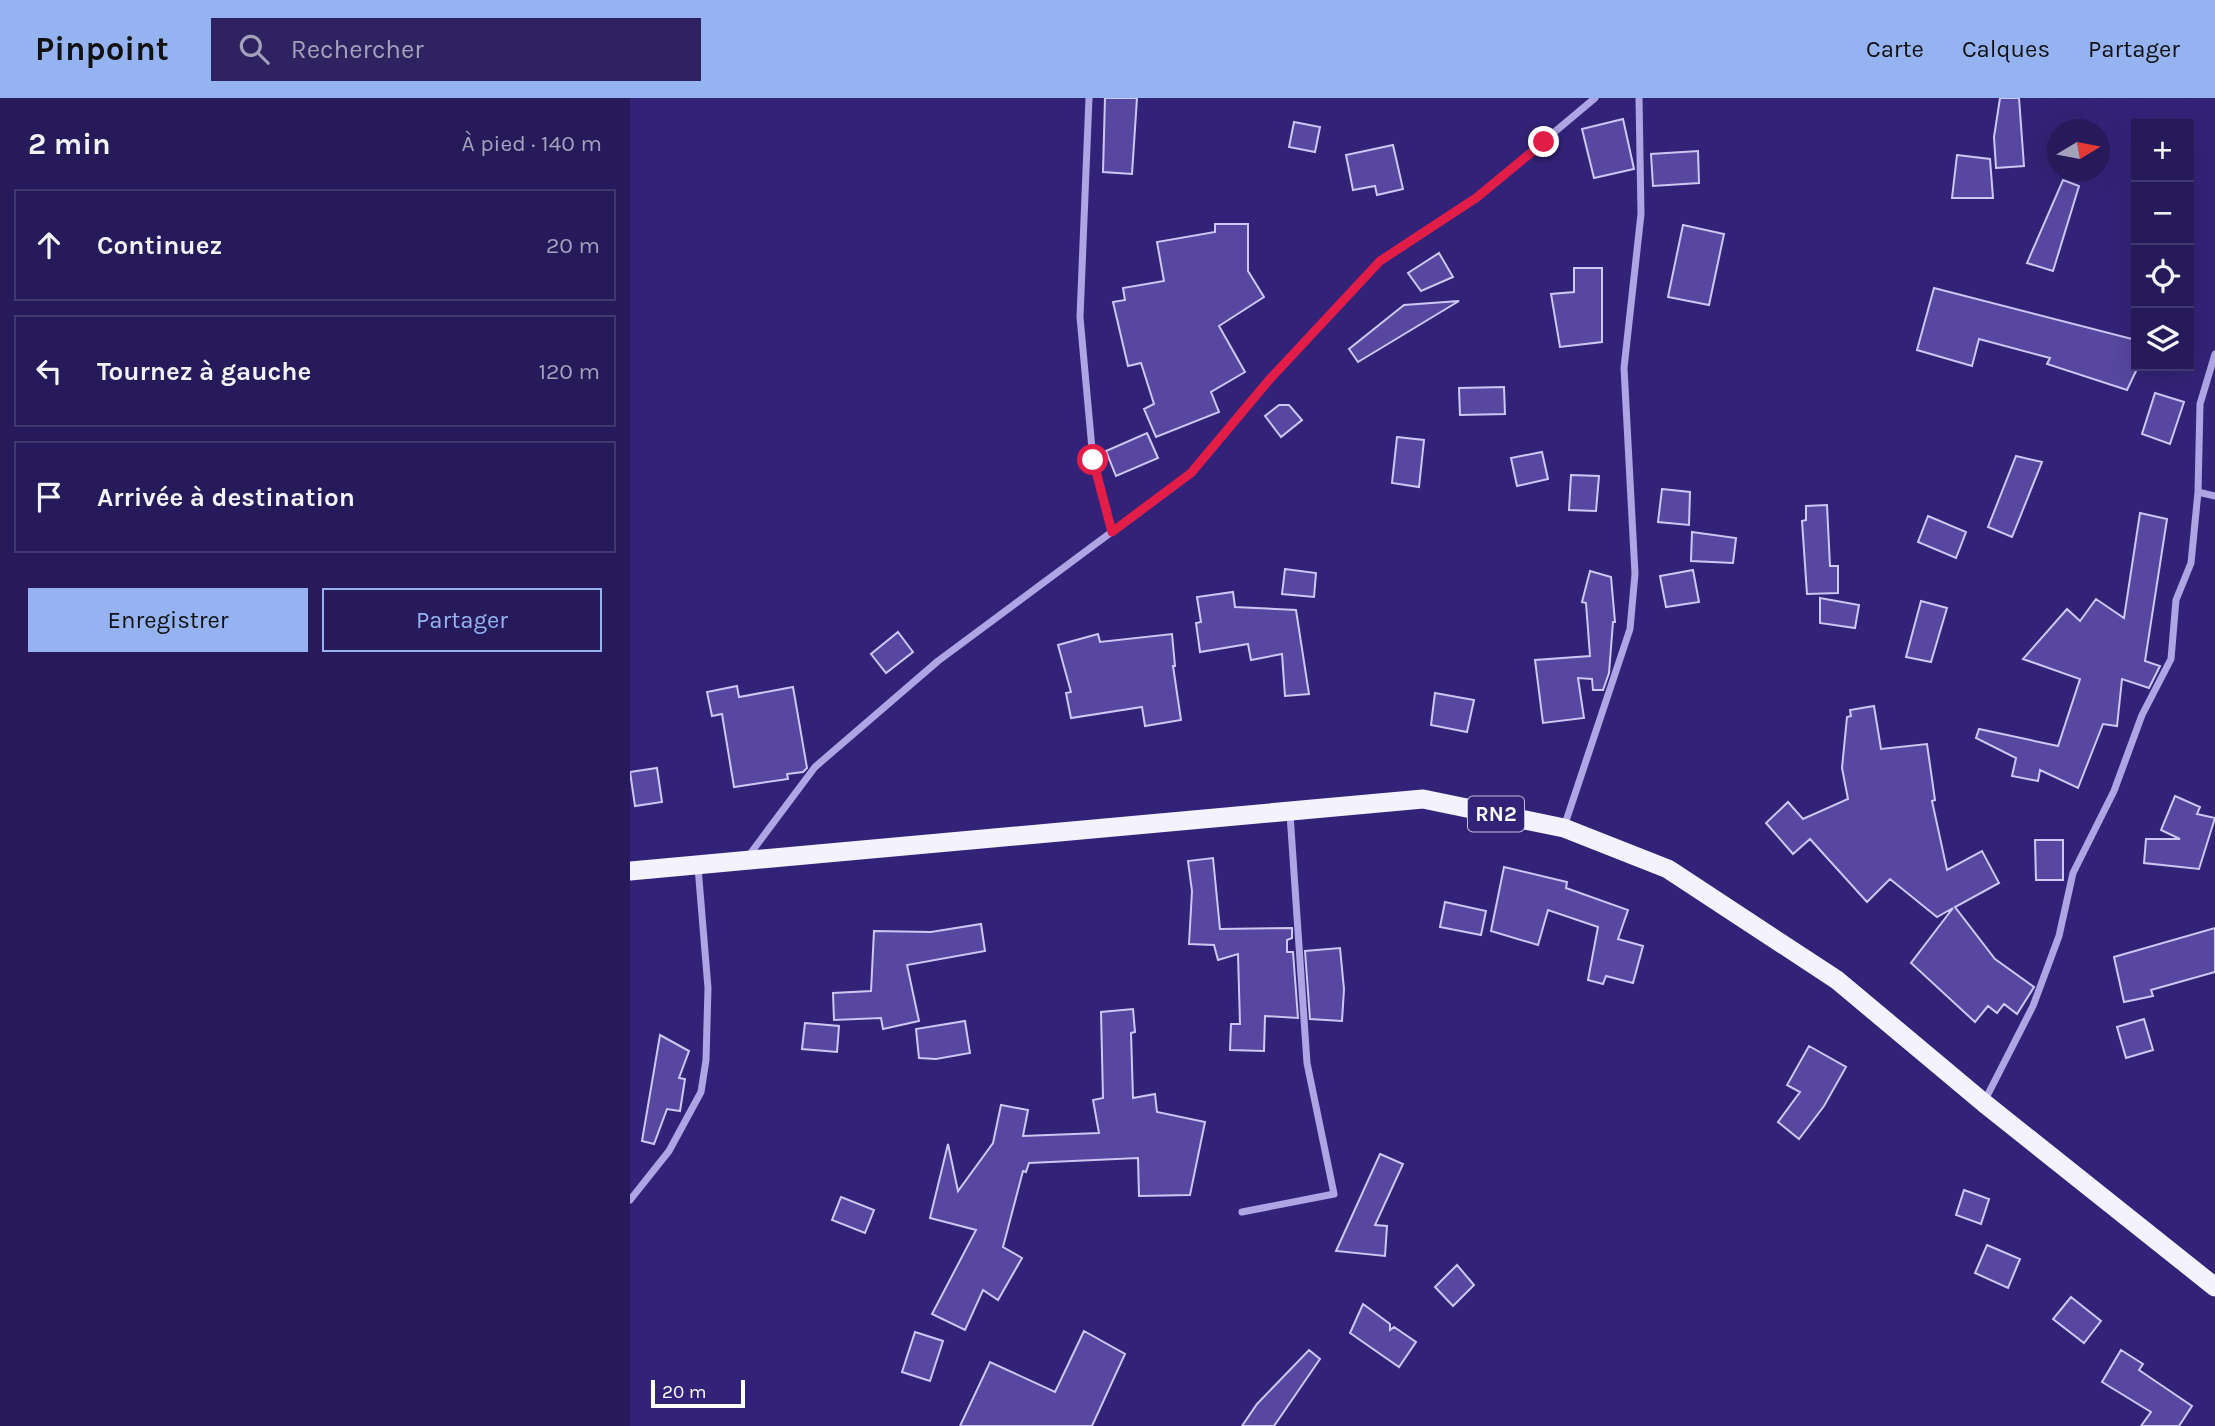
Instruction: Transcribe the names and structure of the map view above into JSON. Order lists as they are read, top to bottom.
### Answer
{
  "streets": {
    "highway": ["RN2"]
  },
  "scale_bar": "20 m",
  "north": "right",
  "page": {
    "header": "Pinpoint",
    "search": "Rechercher",
    "nav": ["Carte", "Calques", "Partager"],
    "heading": ["2 min", "À pied · 140 m"],
    "map_buttons": ["+", "−"],
    "list": [
      ["Continuez", "20 m"],
      ["Tournez à gauche", "120 m"],
      "Arrivée à destination"
    ],
    "buttons": ["Enregistrer", "Partager"],
    "scale": "20 m"
  }
}
